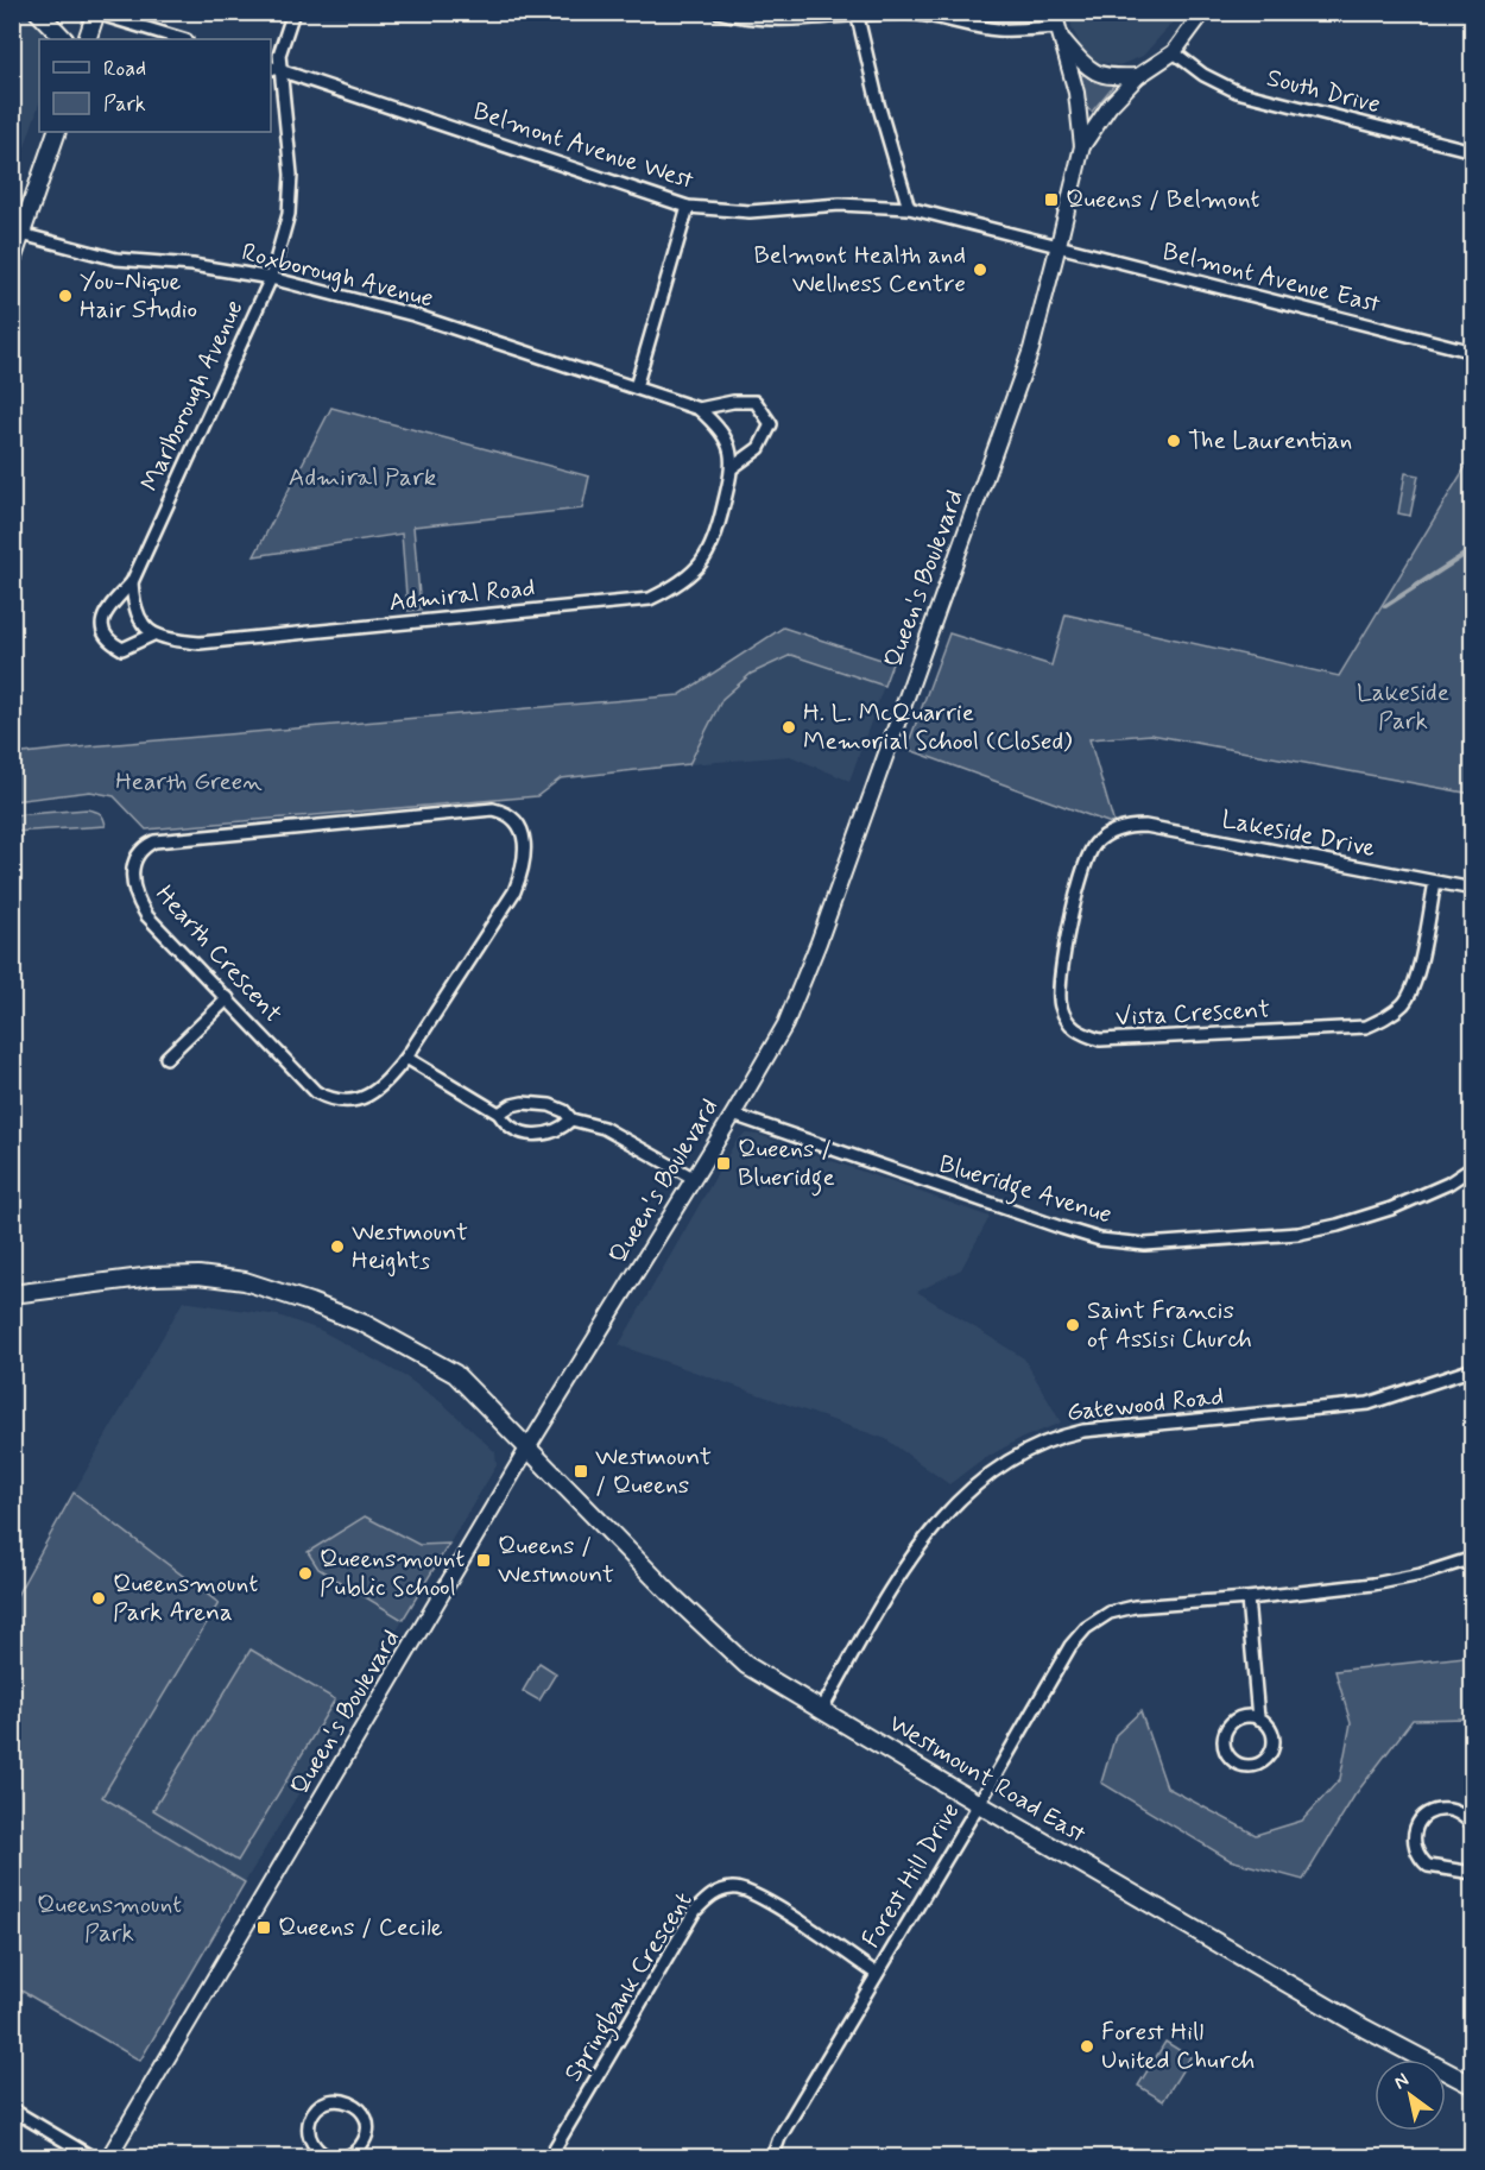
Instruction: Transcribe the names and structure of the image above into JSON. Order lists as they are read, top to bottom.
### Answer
{
  "streets": {
    "main road": ["Westmount Road East"],
    "street": [
      "South Drive",
      "Belmont Avenue West",
      "Roxborough Avenue",
      "Belmont Avenue East",
      "Marlborough Avenue",
      "Queen's Boulevard",
      "Admiral Road",
      "Lakeside Drive",
      "Hearth Crescent",
      "Vista Crescent",
      "Blueridge Avenue",
      "Gatewood Road",
      "Forest Hill Drive",
      "Springbank Crescent"
    ]
  },
  "crossings": [
    ["South Drive", "Queen's Boulevard"],
    ["Belmont Avenue West", "Belmont Avenue East"],
    ["Belmont Avenue West", "Marlborough Avenue"],
    ["Belmont Avenue West", "Queen's Boulevard"],
    ["Roxborough Avenue", "Marlborough Avenue"],
    ["Roxborough Avenue", "Admiral Road"],
    ["Belmont Avenue East", "Queen's Boulevard"],
    ["Marlborough Avenue", "Admiral Road"],
    ["Queen's Boulevard", "Blueridge Avenue"],
    ["Queen's Boulevard", "Westmount Road East"],
    ["Lakeside Drive", "Vista Crescent"],
    ["Gatewood Road", "Westmount Road East"],
    ["Westmount Road East", "Forest Hill Drive"],
    ["Forest Hill Drive", "Springbank Crescent"]
  ],
  "parks": [
    "Admiral Park",
    "Lakeside Park",
    "Hearth Green",
    "Queensmount Park"
  ],
  "places": {
    "transit": [
      "Queens / Belmont",
      "Queens / Blueridge",
      "Westmount / Queens",
      "Queens / Westmount",
      "Queens / Cecile"
    ],
    "other": [
      "Belmont Health and Wellness Centre",
      "You-Nique Hair Studio",
      "The Laurentian",
      "H. L. McQuarrie Memorial School (Closed)",
      "Westmount Heights",
      "Saint Francis of Assisi Church",
      "Queensmount Public School",
      "Queensmount Park Arena",
      "Forest Hill United Church"
    ]
  },
  "legend": ["Road", "Park"],
  "north": "top left"
}
